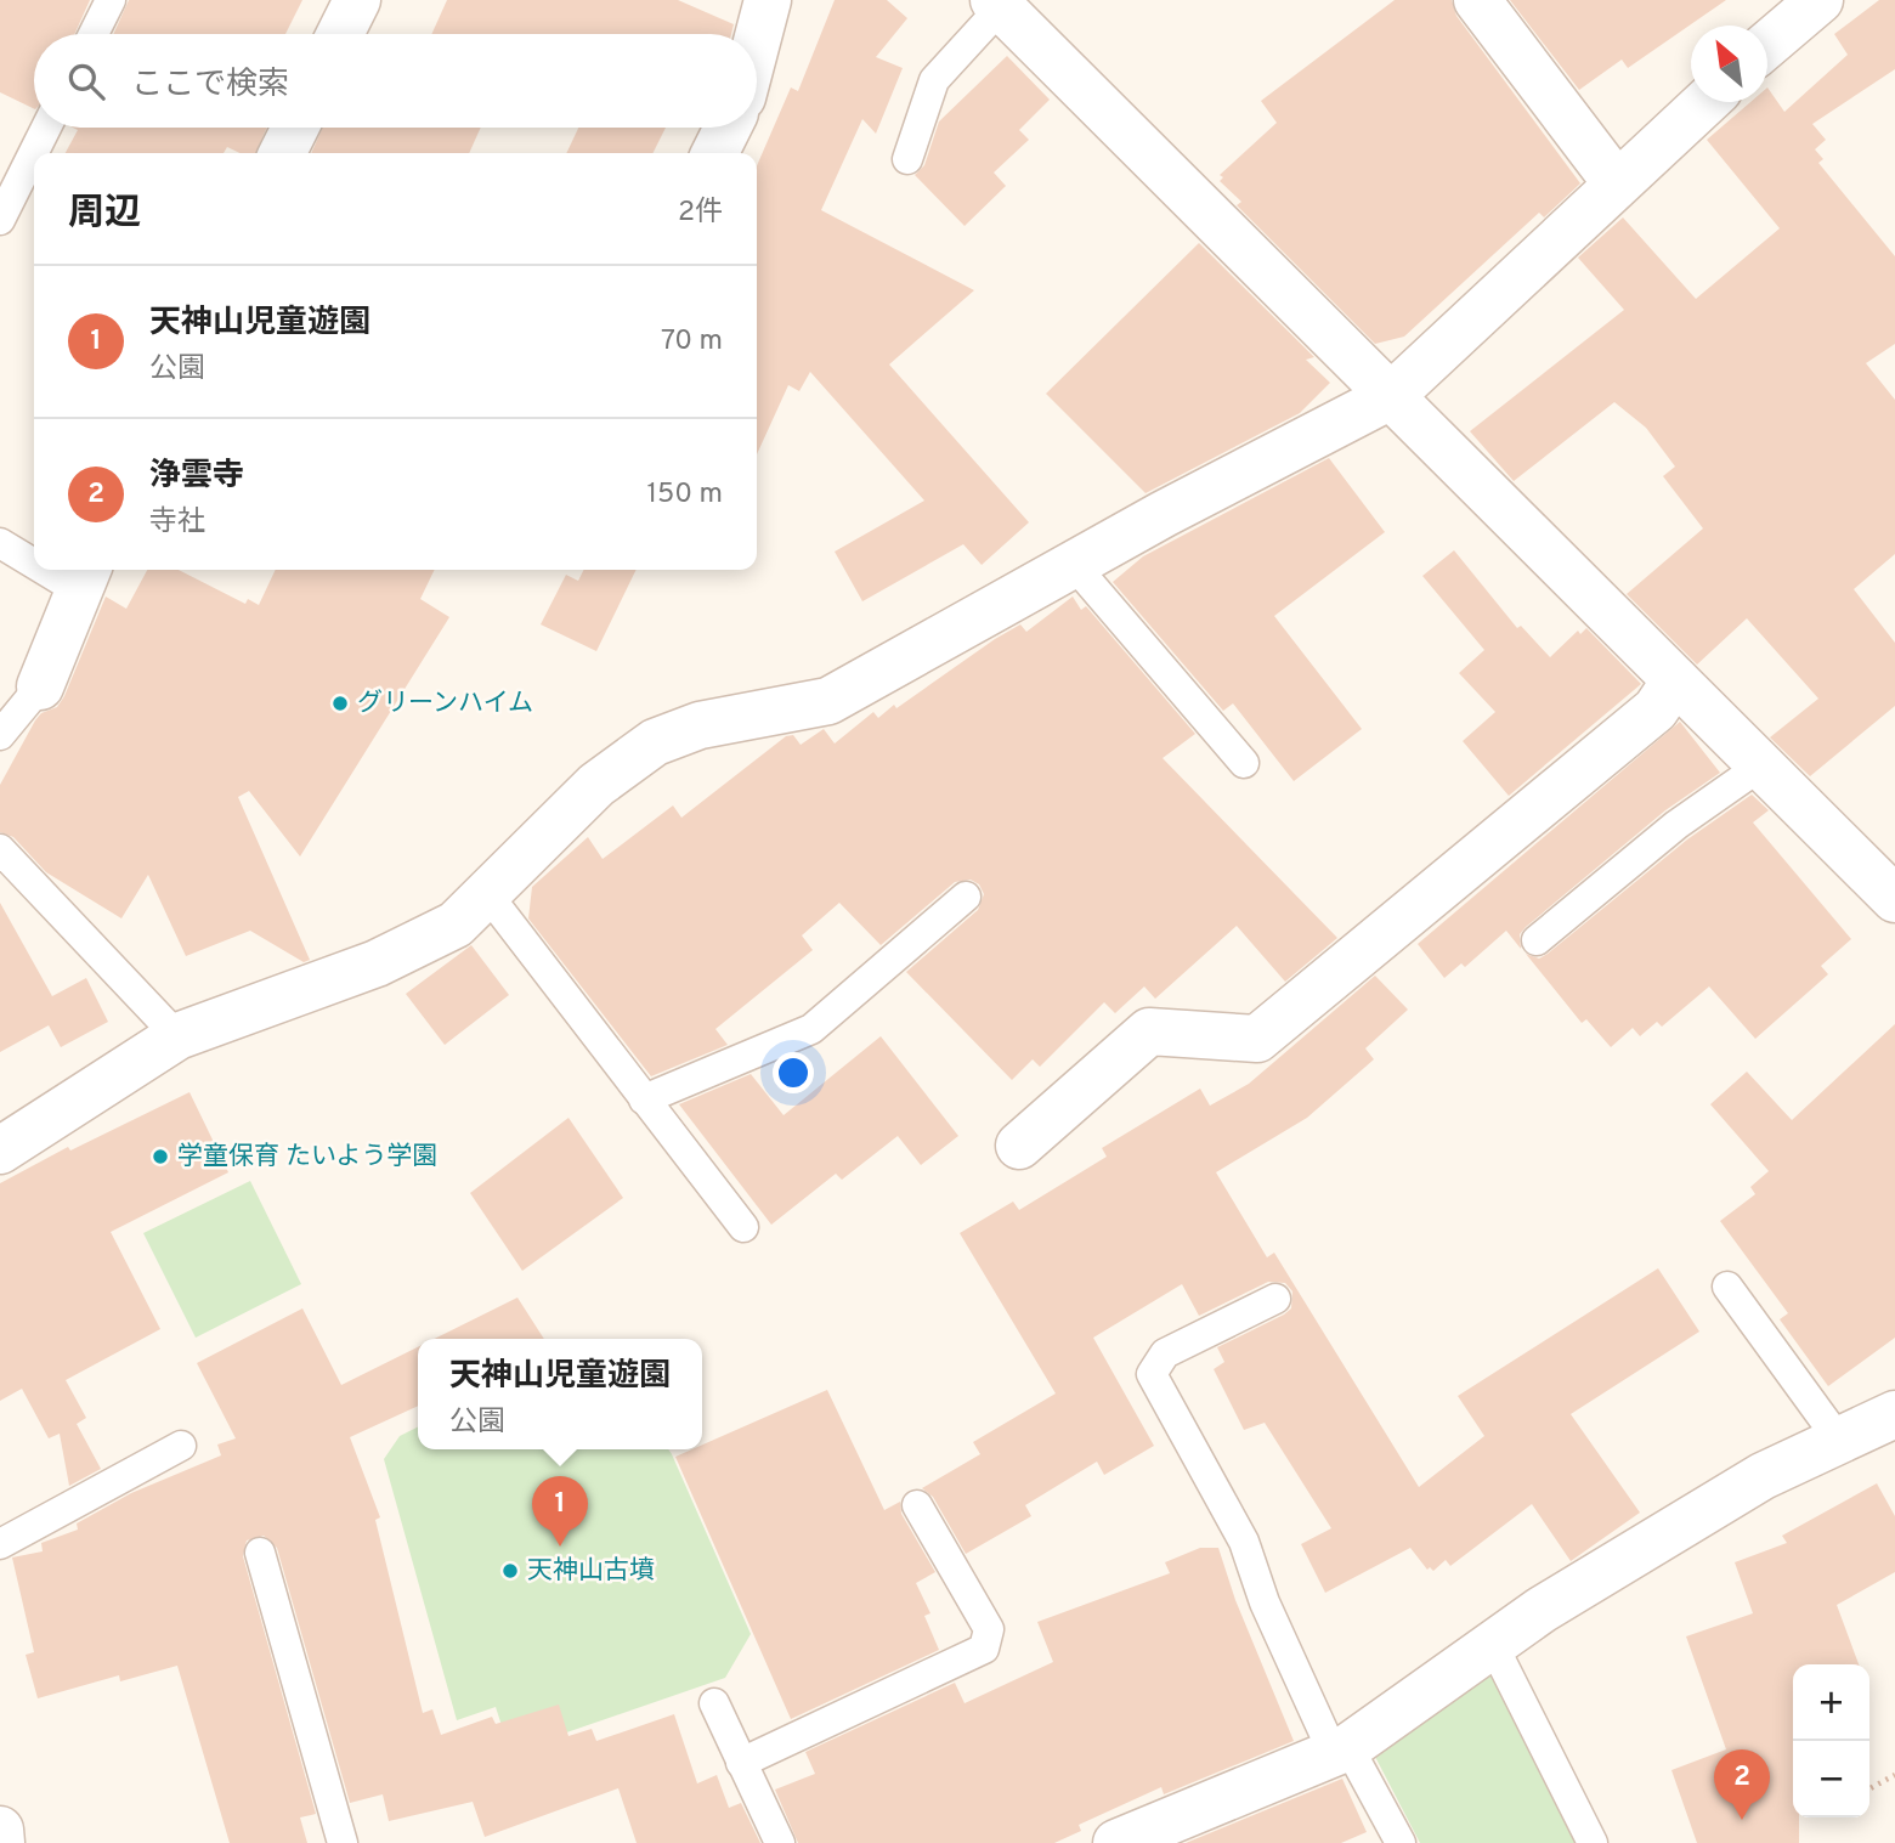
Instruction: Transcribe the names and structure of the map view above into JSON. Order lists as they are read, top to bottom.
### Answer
{
  "places": ["グリーンハイム", "学童保育 たいよう学園", "天神山古墳"],
  "north": "top left",
  "page": {
    "search": "ここで検索",
    "heading": ["周辺", "2件"],
    "list": [
      {
        "mark": "1",
        "name": "天神山児童遊園",
        "note": "公園",
        "value": "70 m"
      },
      {
        "mark": "2",
        "name": "浄雲寺",
        "note": "寺社",
        "value": "150 m"
      }
    ],
    "popup": ["天神山児童遊園", "公園"],
    "pins": ["1", "2"],
    "map_buttons": ["+", "−"]
  }
}
